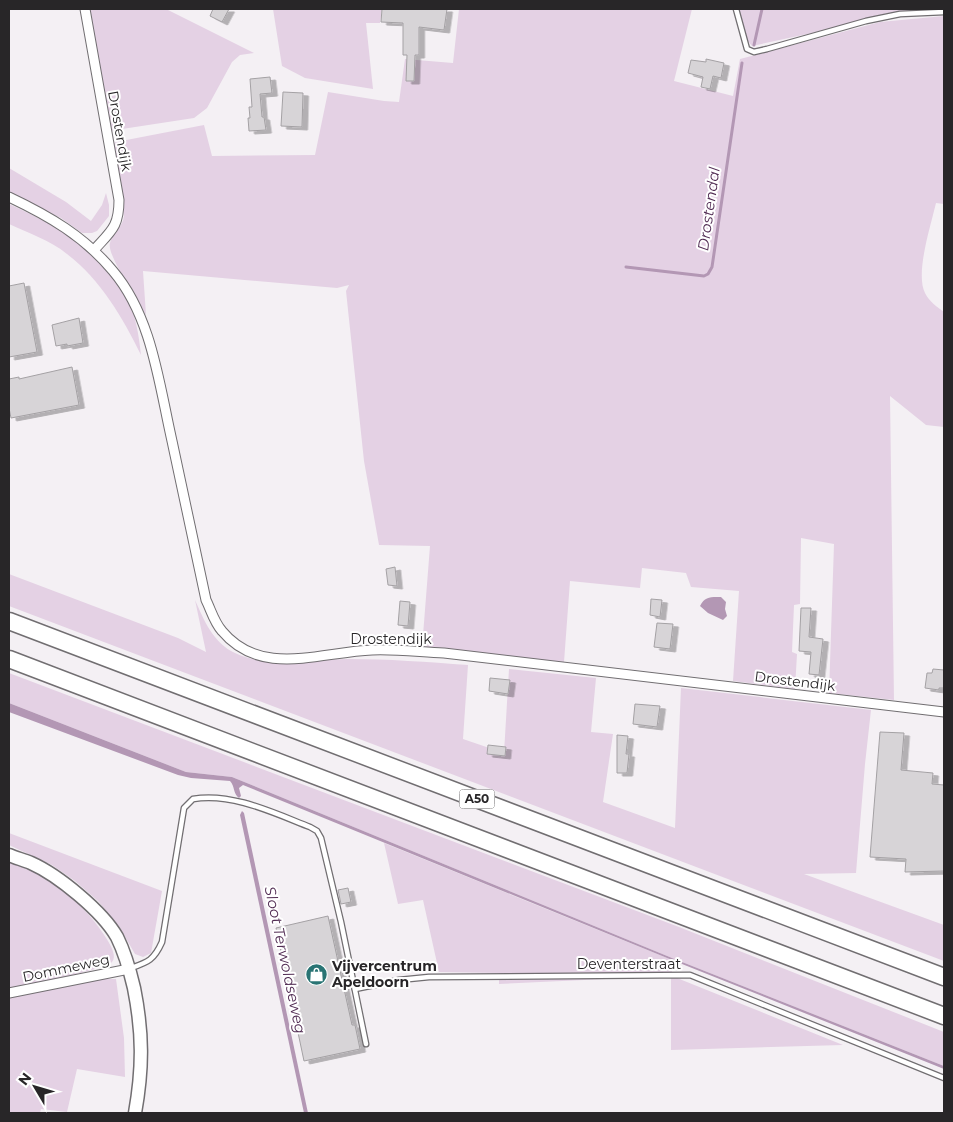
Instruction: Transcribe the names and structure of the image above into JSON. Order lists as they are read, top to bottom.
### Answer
{
  "streets": {
    "highway": ["A50"],
    "street": ["Drostendijk", "Dommeweg"],
    "lane": ["Deventerstraat"]
  },
  "water": ["Drostendal", "Sloot Terwoldseweg"],
  "places": {
    "shop": ["Vijvercentrum Apeldoorn"]
  },
  "north": "top left"
}
